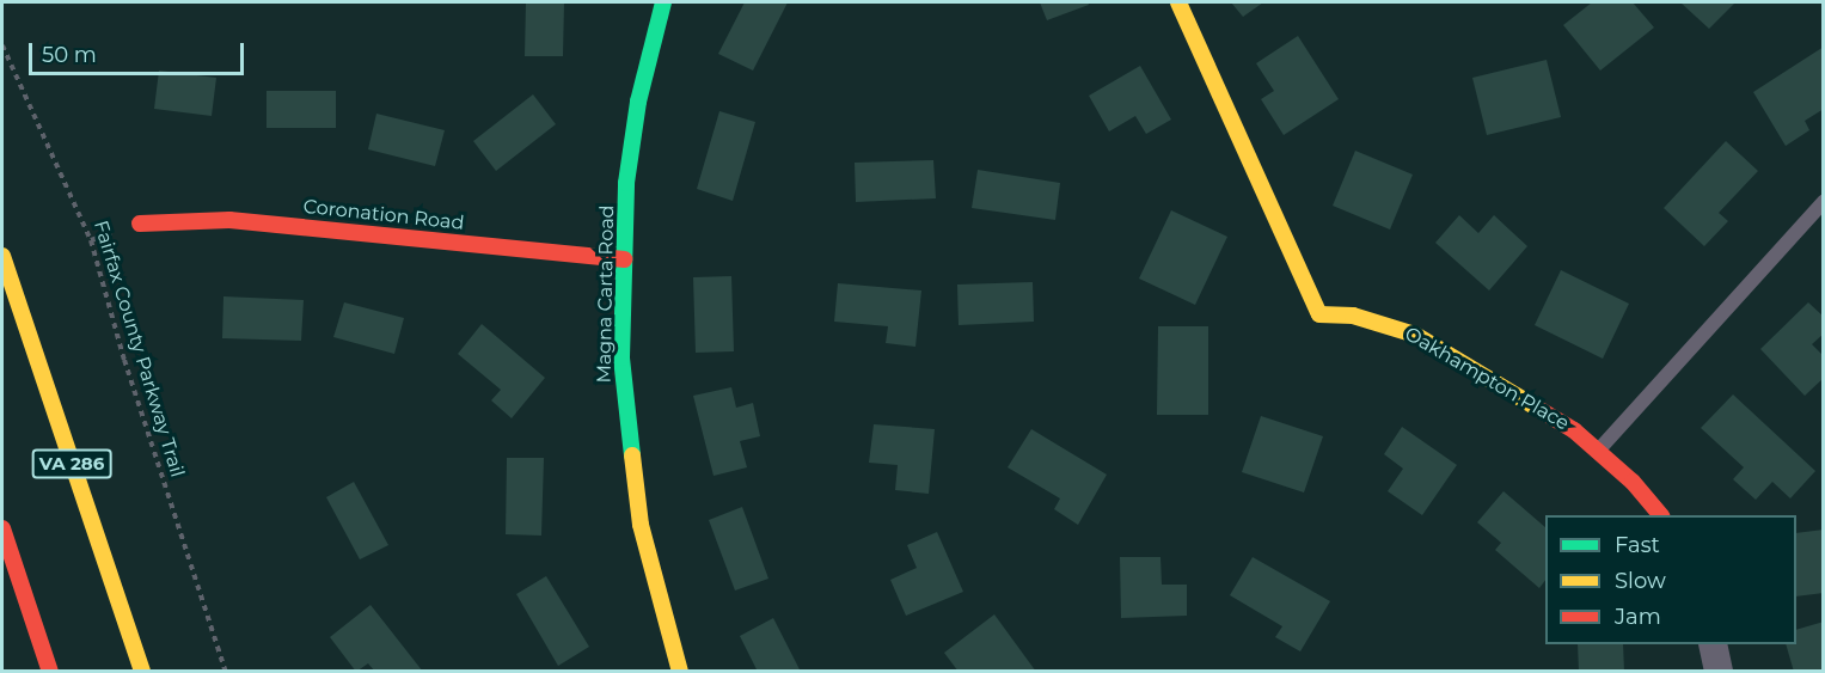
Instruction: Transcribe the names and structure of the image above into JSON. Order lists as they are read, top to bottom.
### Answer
{
  "streets": {
    "main road": [
      "Coronation Road",
      "Magna Carta Road",
      "Oakhampton Place",
      "VA 286"
    ],
    "path": ["Fairfax County Parkway Trail"]
  },
  "crossings": [
    ["Coronation Road", "Magna Carta Road"]
  ],
  "legend": ["Fast", "Slow", "Jam"],
  "scale_bar": "50 m"
}
